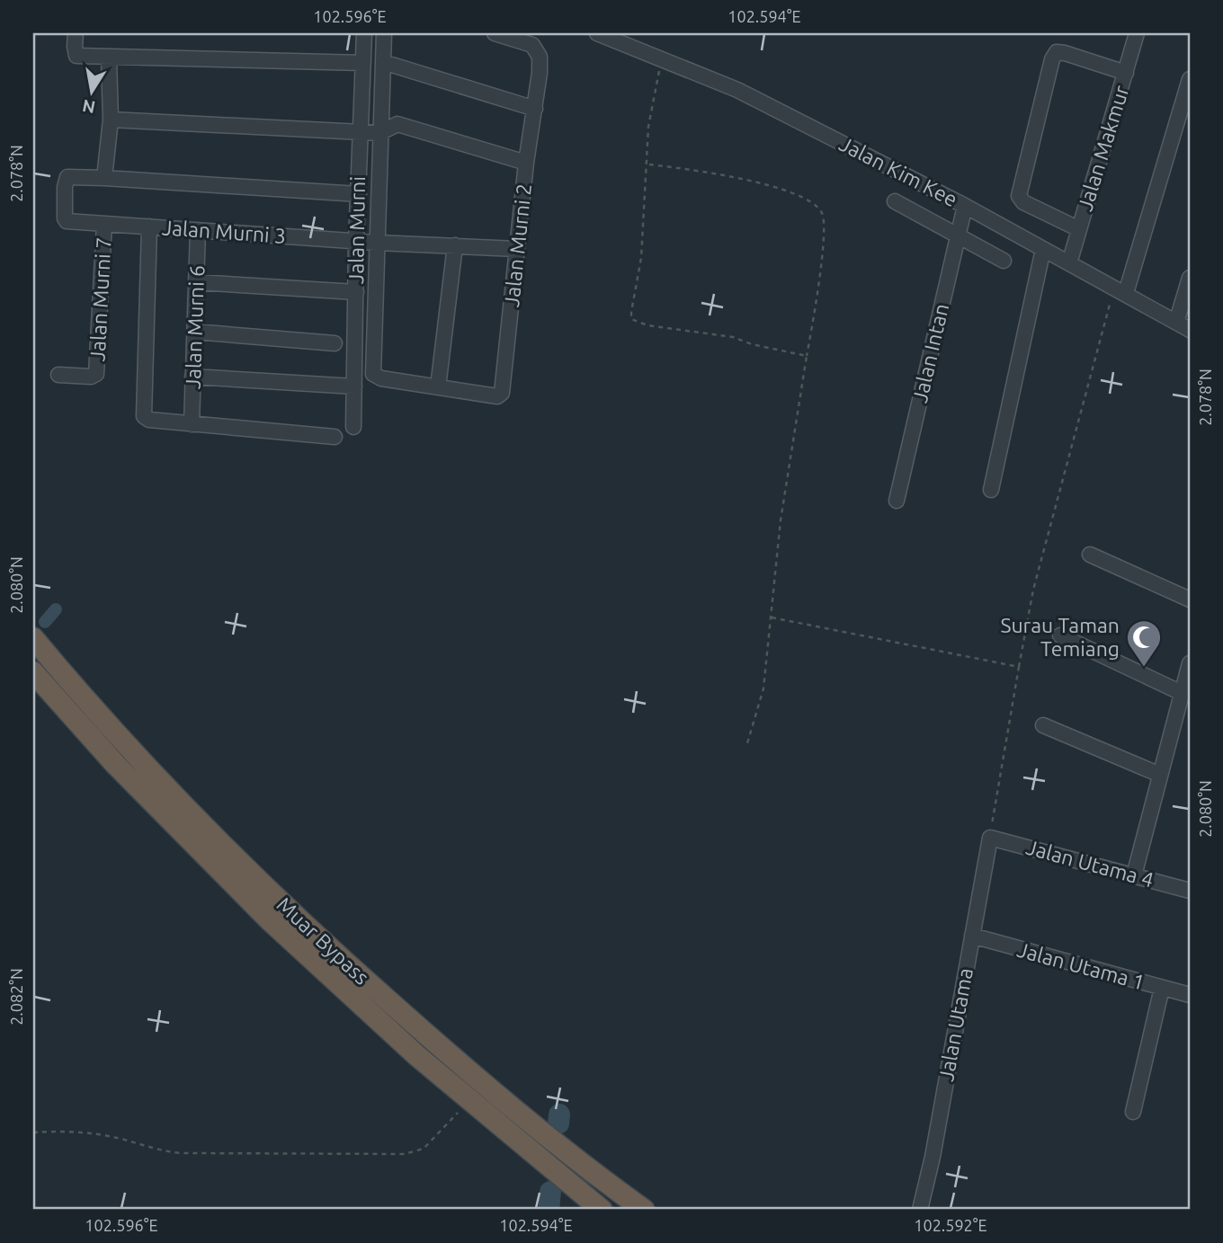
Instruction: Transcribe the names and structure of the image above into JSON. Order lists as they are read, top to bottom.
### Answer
{
  "streets": {
    "highway": ["Muar Bypass"],
    "street": [
      "Jalan Makmur",
      "Jalan Kim Kee",
      "Jalan Murni",
      "Jalan Murni 3",
      "Jalan Murni 2",
      "Jalan Murni 7",
      "Jalan Murni 6",
      "Jalan Intan",
      "Jalan Utama 4",
      "Jalan Utama 1",
      "Jalan Utama"
    ]
  },
  "crossings": [
    ["Jalan Makmur", "Jalan Kim Kee"],
    ["Jalan Kim Kee", "Jalan Intan"],
    ["Jalan Murni", "Jalan Murni 3"],
    ["Jalan Murni", "Jalan Murni 2"],
    ["Jalan Murni 3", "Jalan Murni 2"],
    ["Jalan Murni 3", "Jalan Murni 7"],
    ["Jalan Murni 3", "Jalan Murni 6"],
    ["Jalan Utama 4", "Jalan Utama"],
    ["Jalan Utama 1", "Jalan Utama"]
  ],
  "places": {
    "mosque": ["Surau Taman Temiang"]
  },
  "north": "bottom",
  "coordinates": [
    "102.596°E",
    "102.594°E",
    "2.078°N",
    "2.080°N",
    "2.082°N",
    "102.592°E"
  ]
}
